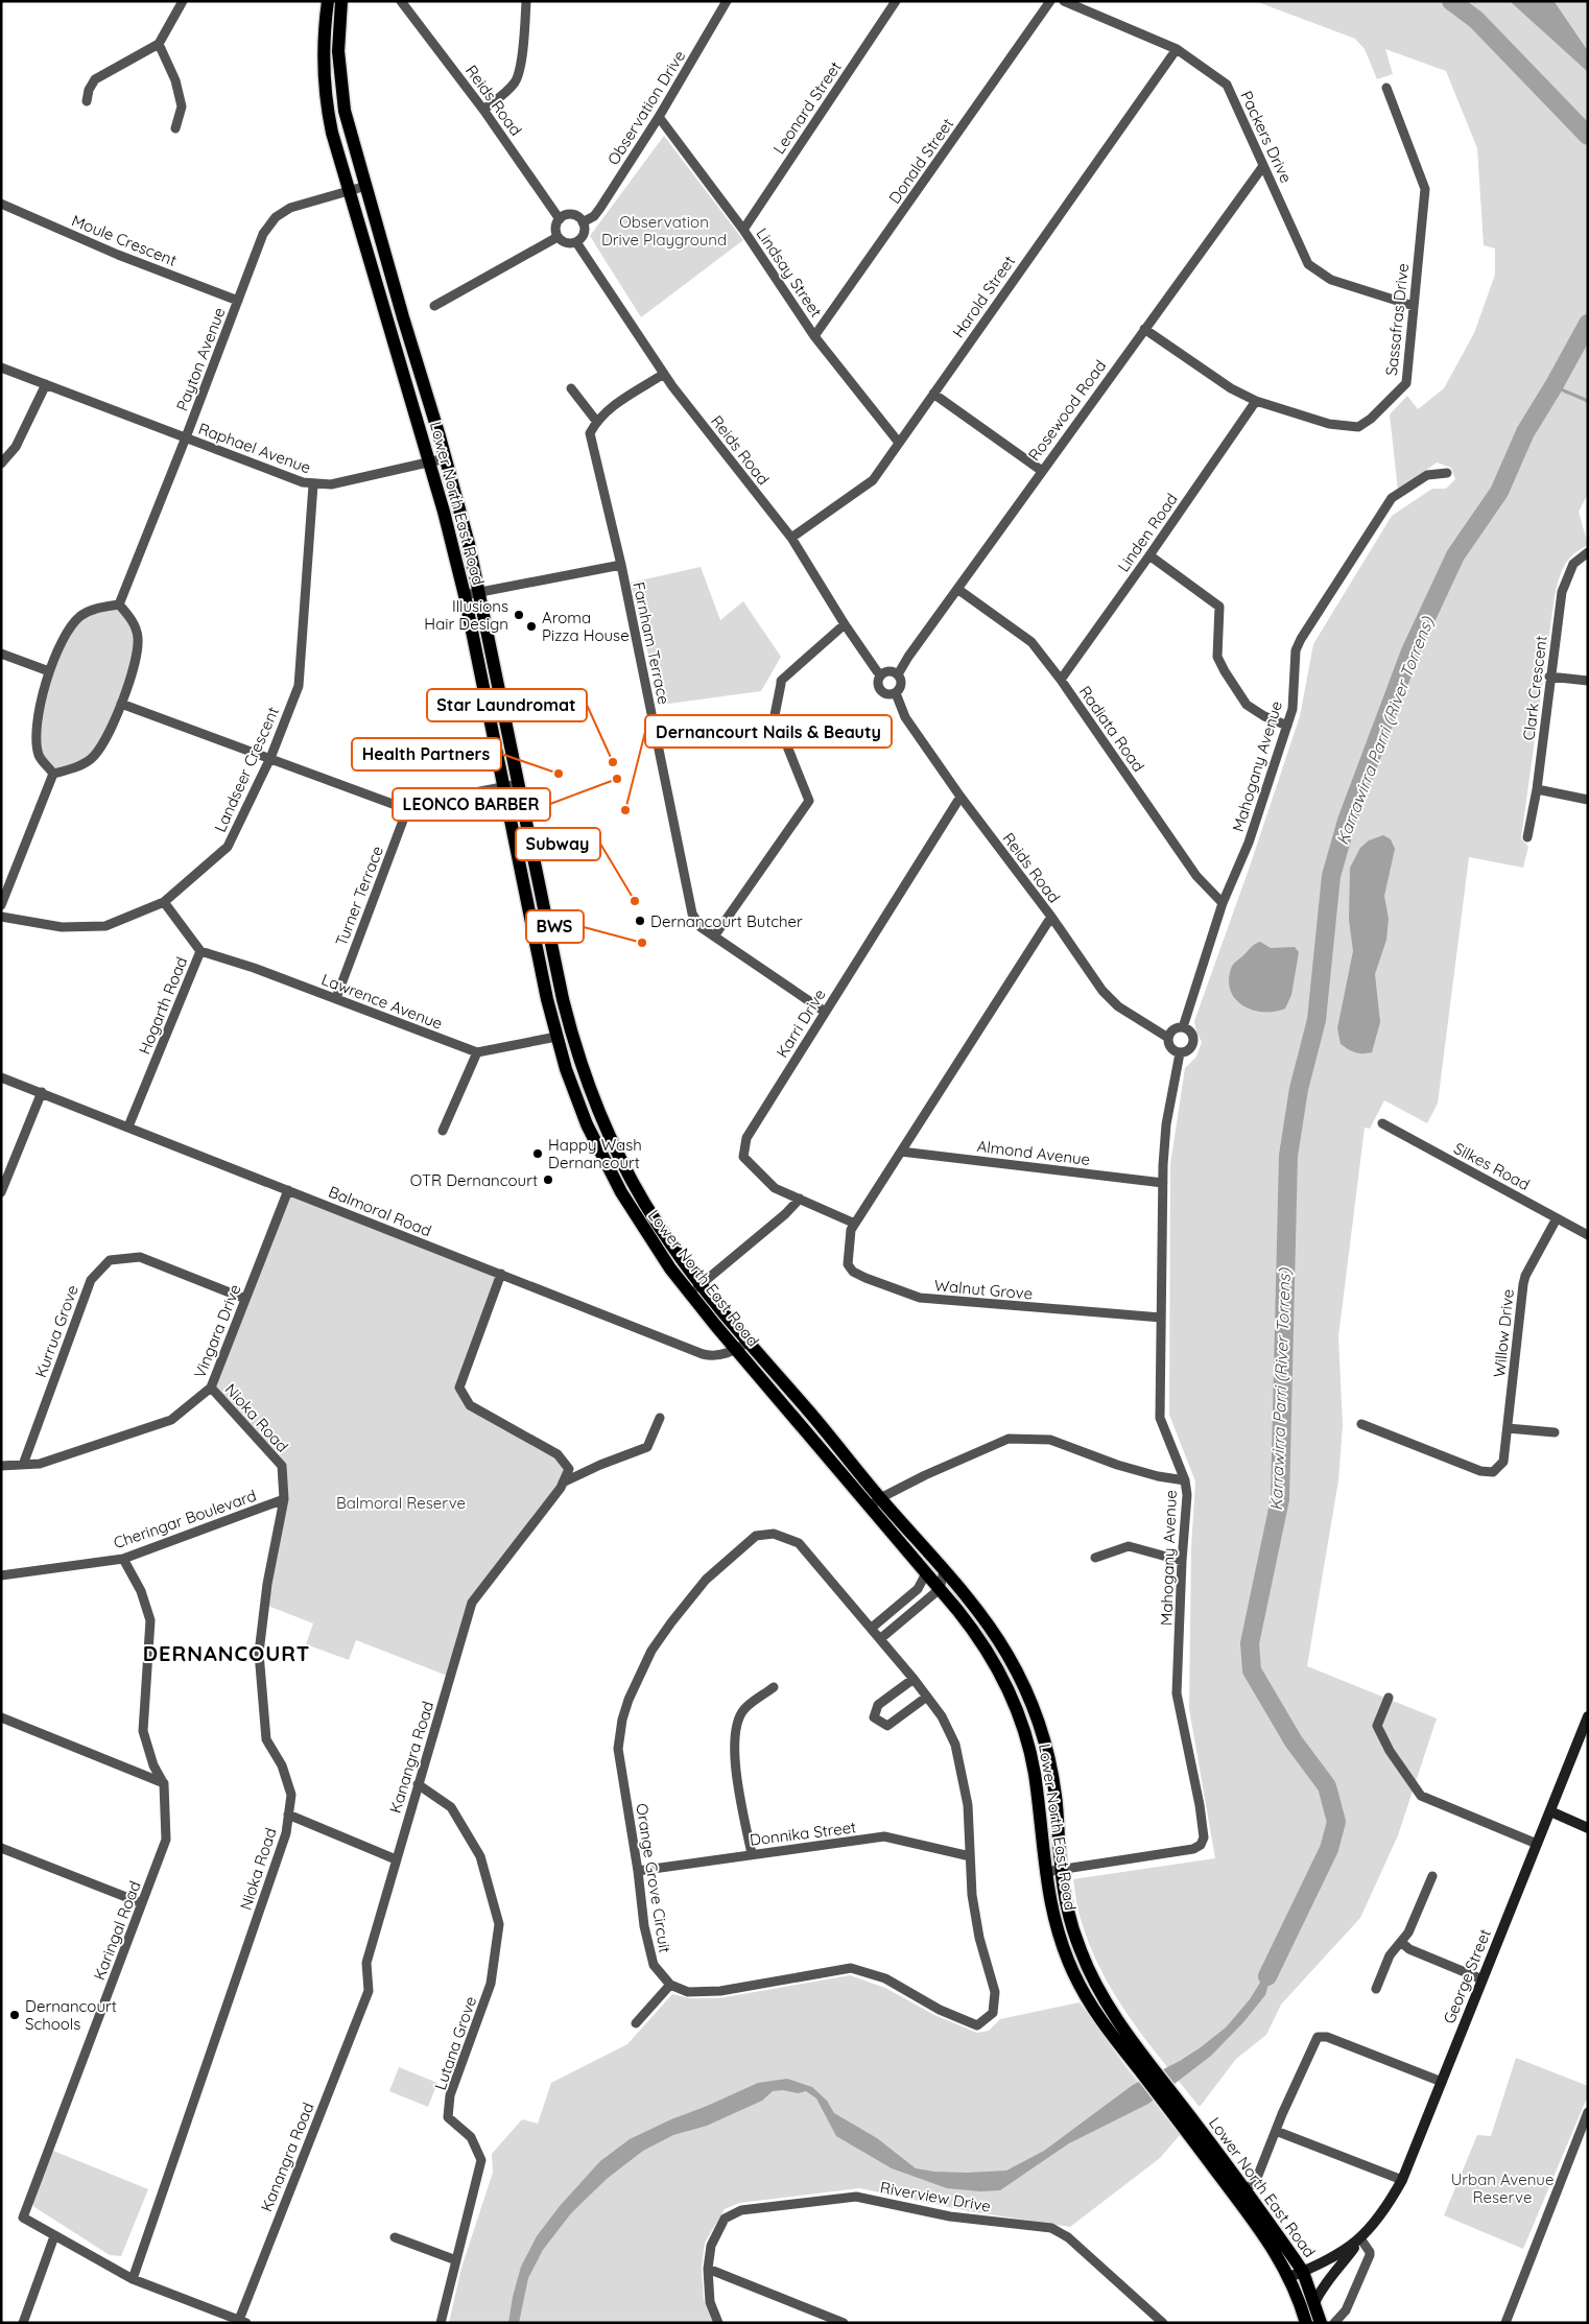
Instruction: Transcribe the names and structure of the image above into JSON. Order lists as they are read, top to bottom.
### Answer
{
  "streets": {
    "main road": ["Lower North East Road"],
    "street": [
      "Reids Road",
      "Observation Drive",
      "Leonard Street",
      "Packers Drive",
      "Donald Street",
      "Moule Crescent",
      "Lindsay Street",
      "Harold Street",
      "Sassafras Drive",
      "Payton Avenue",
      "Rosewood Road",
      "Raphael Avenue",
      "Linden Road",
      "Farnham Terrace",
      "Clark Crescent",
      "Radiata Road",
      "Mahogany Avenue",
      "Landseer Crescent",
      "Turner Terrace",
      "Lawrence Avenue",
      "Hogarth Road",
      "Karri Drive",
      "Almond Avenue",
      "Silkes Road",
      "Balmoral Road",
      "Walnut Grove",
      "Kurrua Grove",
      "Vingara Drive",
      "Willow Drive",
      "Nioka Road",
      "Cheringar Boulevard",
      "Kanangra Road",
      "Donnika Street",
      "Orange Grove Circuit",
      "Karingal Road",
      "George Street",
      "Lutana Grove",
      "Riverview Drive"
    ]
  },
  "crossings": [
    ["Reids Road", "Observation Drive"],
    ["Reids Road", "Harold Street"],
    ["Reids Road", "Rosewood Road"],
    ["Reids Road", "Mahogany Avenue"],
    ["Reids Road", "Karri Drive"],
    ["Observation Drive", "Lindsay Street"],
    ["Leonard Street", "Lindsay Street"],
    ["Packers Drive", "Harold Street"],
    ["Packers Drive", "Sassafras Drive"],
    ["Packers Drive", "Rosewood Road"],
    ["Donald Street", "Lindsay Street"],
    ["Moule Crescent", "Payton Avenue"],
    ["Lindsay Street", "Harold Street"],
    ["Sassafras Drive", "Rosewood Road"],
    ["Sassafras Drive", "Linden Road"],
    ["Payton Avenue", "Raphael Avenue"],
    ["Payton Avenue", "Lower North East Road"],
    ["Rosewood Road", "Radiata Road"],
    ["Raphael Avenue", "Lower North East Road"],
    ["Raphael Avenue", "Landseer Crescent"],
    ["Lower North East Road", "Mahogany Avenue"],
    ["Lower North East Road", "Balmoral Road"],
    ["Lower North East Road", "George Street"],
    ["Linden Road", "Radiata Road"],
    ["Farnham Terrace", "Karri Drive"],
    ["Radiata Road", "Mahogany Avenue"],
    ["Mahogany Avenue", "Almond Avenue"],
    ["Mahogany Avenue", "Walnut Grove"],
    ["Landseer Crescent", "Hogarth Road"],
    ["Turner Terrace", "Lawrence Avenue"],
    ["Lawrence Avenue", "Hogarth Road"],
    ["Hogarth Road", "Balmoral Road"],
    ["Karri Drive", "Walnut Grove"],
    ["Silkes Road", "Willow Drive"],
    ["Balmoral Road", "Vingara Drive"],
    ["Kurrua Grove", "Vingara Drive"],
    ["Vingara Drive", "Nioka Road"],
    ["Nioka Road", "Cheringar Boulevard"],
    ["Nioka Road", "Karingal Road"],
    ["Cheringar Boulevard", "Karingal Road"],
    ["Kanangra Road", "Karingal Road"],
    ["Kanangra Road", "Lutana Grove"],
    ["Donnika Street", "Orange Grove Circuit"]
  ],
  "districts": ["DERNANCOURT"],
  "water": ["Karrawirra Parri (River Torrens)"],
  "parks": ["Observation Drive Playground", "Balmoral Reserve", "Urban Avenue Reserve"],
  "places": [
    "Illusions Hair Design",
    "Aroma Pizza House",
    "Star Laundromat",
    "Health Partners",
    "LEONCO BARBER",
    "Dernancourt Nails & Beauty",
    "Subway",
    "Dernancourt Butcher",
    "BWS",
    "Happy Wash Dernancourt",
    "OTR Dernancourt",
    "Dernancourt Schools"
  ]
}
